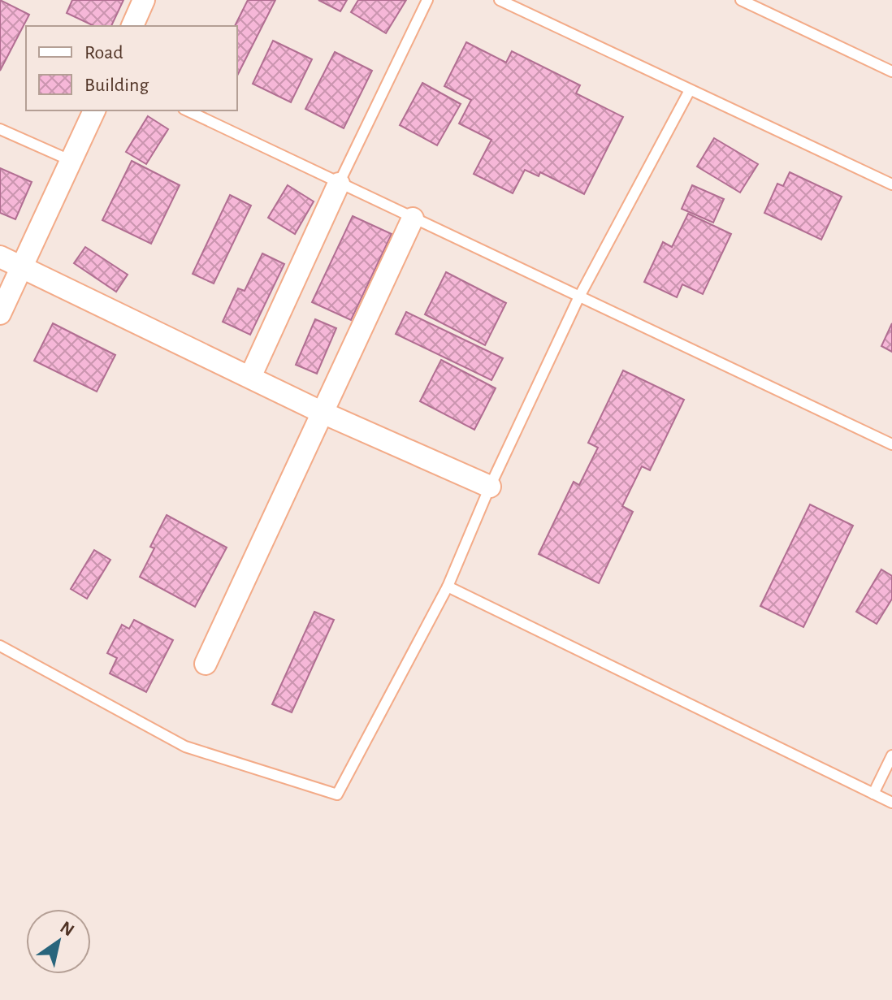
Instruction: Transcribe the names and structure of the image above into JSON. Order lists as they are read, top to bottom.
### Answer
{
  "legend": ["Road", "Building"],
  "north": "top right"
}
